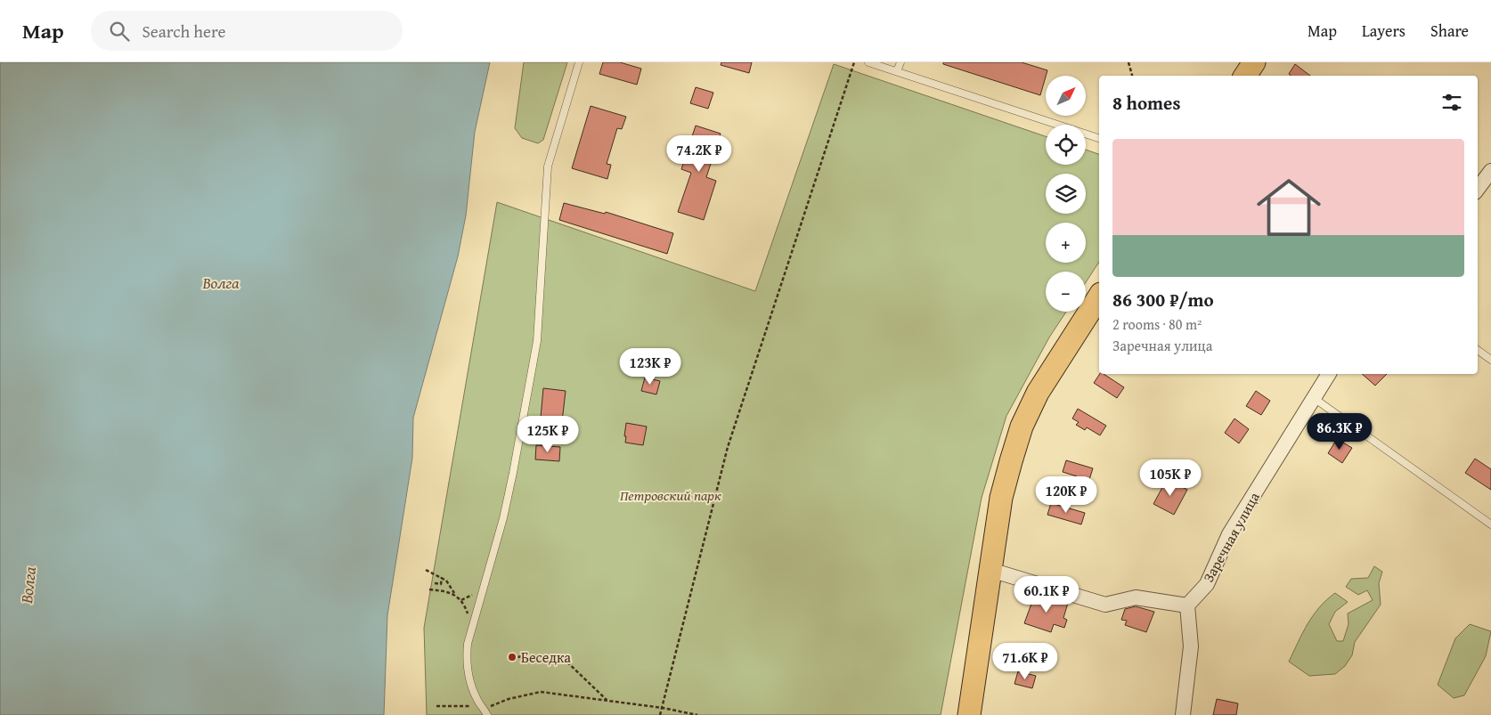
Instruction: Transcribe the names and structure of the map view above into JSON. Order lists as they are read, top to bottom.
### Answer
{
  "streets": {
    "street": ["Заречная улица"]
  },
  "water": ["Волга"],
  "parks": ["Петровский парк"],
  "places": ["Беседка"],
  "north": "top right",
  "page": {
    "header": "Map",
    "search": "Search here",
    "nav": ["Map", "Layers", "Share"],
    "map_buttons": ["+", "−"],
    "heading": "8 homes",
    "list": [
      {
        "name": "86 300 ₽/mo",
        "note": "2 rooms · 80 m² · Заречная улица"
      }
    ],
    "price": [
      "74.2K ₽",
      "123K ₽",
      "86.3K ₽",
      "125K ₽",
      "105K ₽",
      "120K ₽",
      "60.1K ₽",
      "71.6K ₽"
    ]
  }
}
